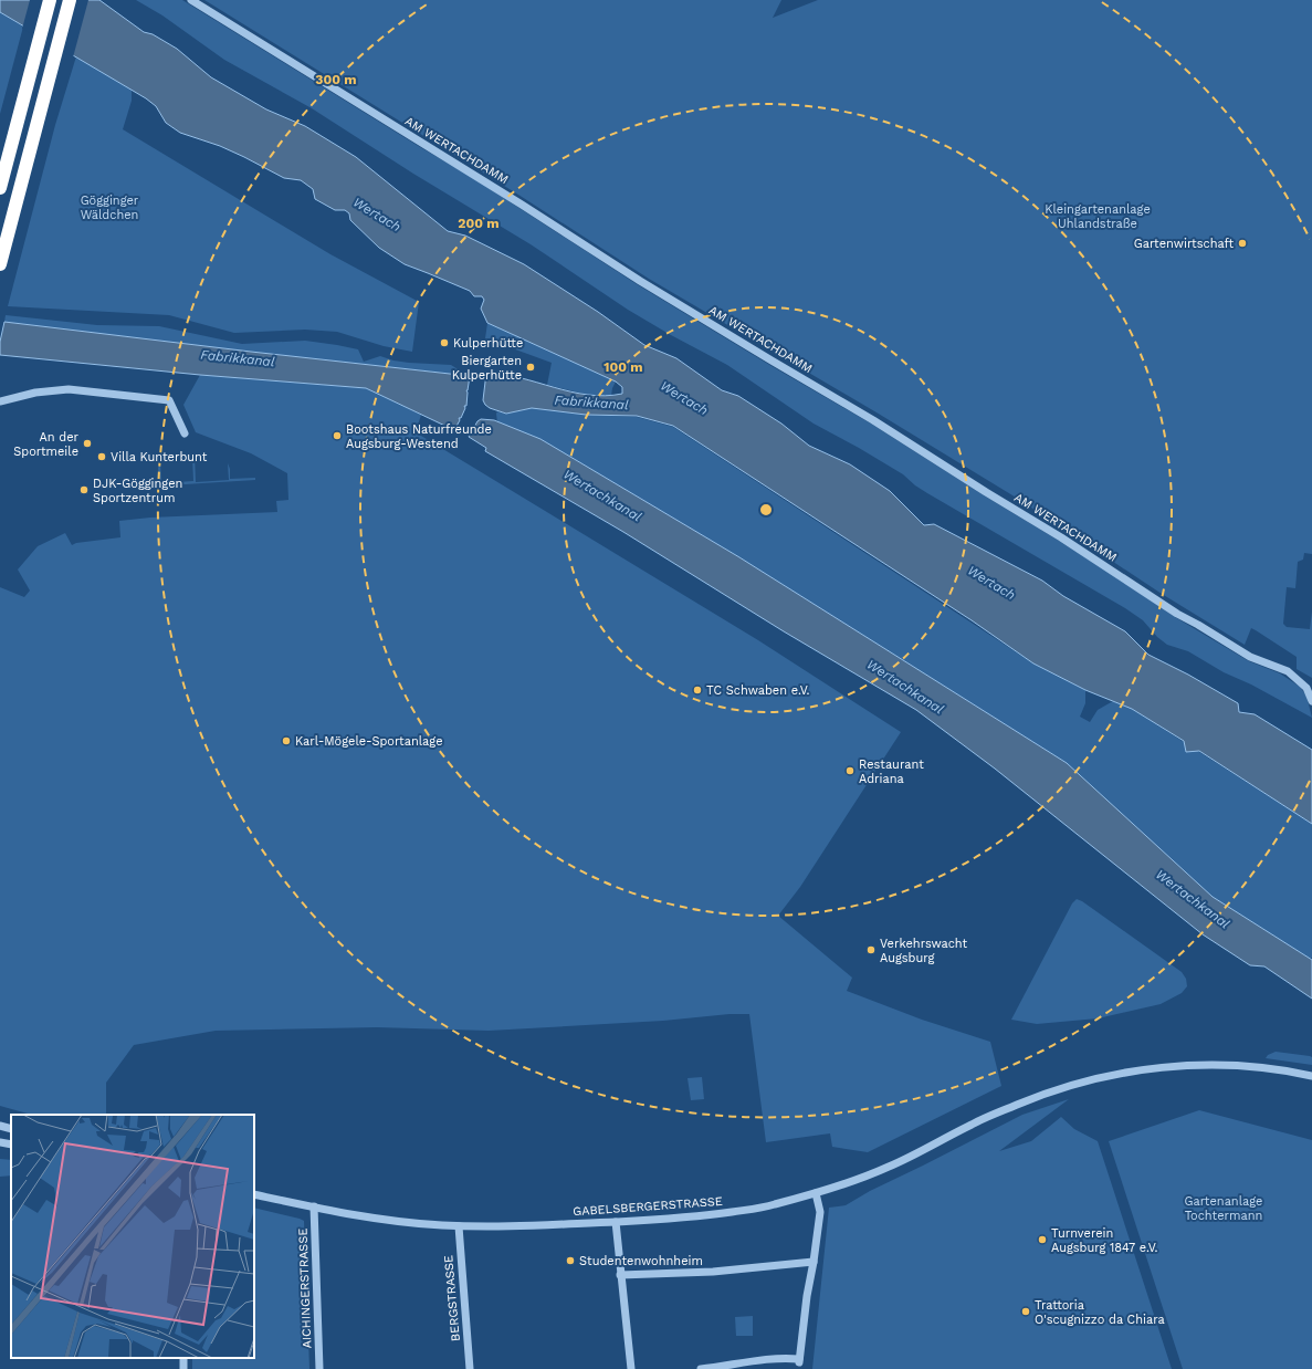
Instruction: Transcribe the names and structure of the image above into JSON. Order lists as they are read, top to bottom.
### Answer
{
  "streets": {
    "street": [
      "AM WERTACHDAMM",
      "GABELSBERGERSTRASSE",
      "AICHINGERSTRASSE",
      "BERGSTRASSE"
    ]
  },
  "crossings": [
    ["GABELSBERGERSTRASSE", "AICHINGERSTRASSE"],
    ["GABELSBERGERSTRASSE", "BERGSTRASSE"]
  ],
  "water": ["Wertach", "Fabrikkanal", "Wertachkanal"],
  "parks": ["Gögginger Wäldchen", "Kleingartenanlage Uhlandstraße", "Gartenanlage Tochtermann"],
  "places": [
    "Gartenwirtschaft",
    "Kulperhütte",
    "Biergarten Kulperhütte",
    "Bootshaus Naturfreunde Augsburg-Westend",
    "An der Sportmeile",
    "Villa Kunterbunt",
    "DJK-Göggingen Sportzentrum",
    "TC Schwaben e.V.",
    "Karl-Mögele-Sportanlage",
    "Restaurant Adriana",
    "Verkehrswacht Augsburg",
    "Turnverein Augsburg 1847 e.V.",
    "Studentenwohnheim",
    "Trattoria O'scugnizzo da Chiara"
  ],
  "rings": ["300 m", "200 m", "100 m"]
}
